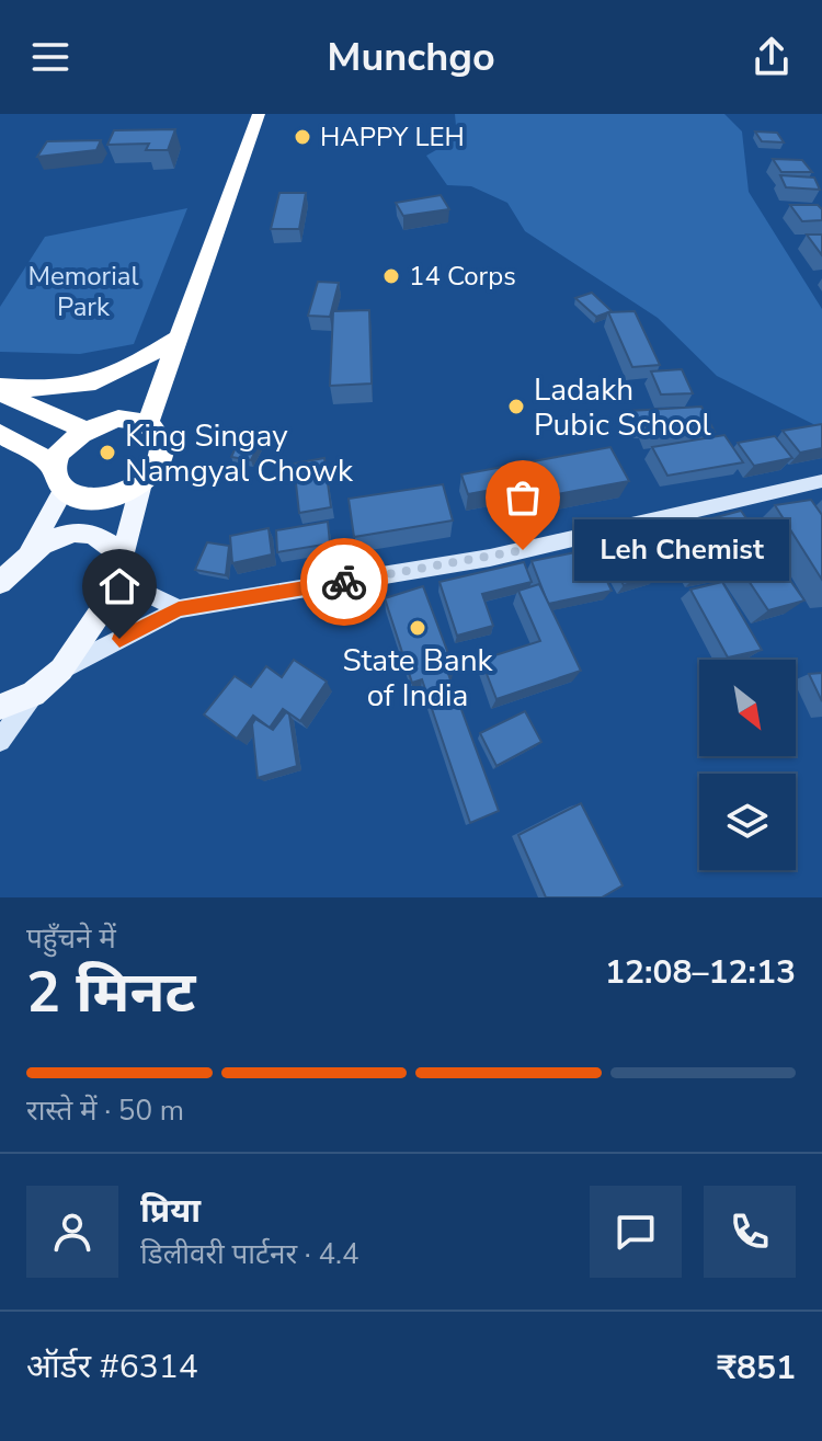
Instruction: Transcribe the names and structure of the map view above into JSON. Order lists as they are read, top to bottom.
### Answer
{
  "parks": ["Memorial Park"],
  "places": [
    "HAPPY LEH",
    "14 Corps",
    "Ladakh Pubic School",
    "King Singay Namgyal Chowk",
    "Leh Chemist",
    "State Bank of India"
  ],
  "north": "bottom right",
  "page": {
    "header": "Munchgo",
    "bubble": "Leh Chemist",
    "heading": ["2 मिनट", "पहुँचने में", "12:08–12:13"],
    "panel": [
      "प्रिया",
      "डिलीवरी पार्टनर · 4.4",
      "ऑर्डर #6314",
      "₹851"
    ],
    "bar": "रास्ते में · 50 m"
  }
}
